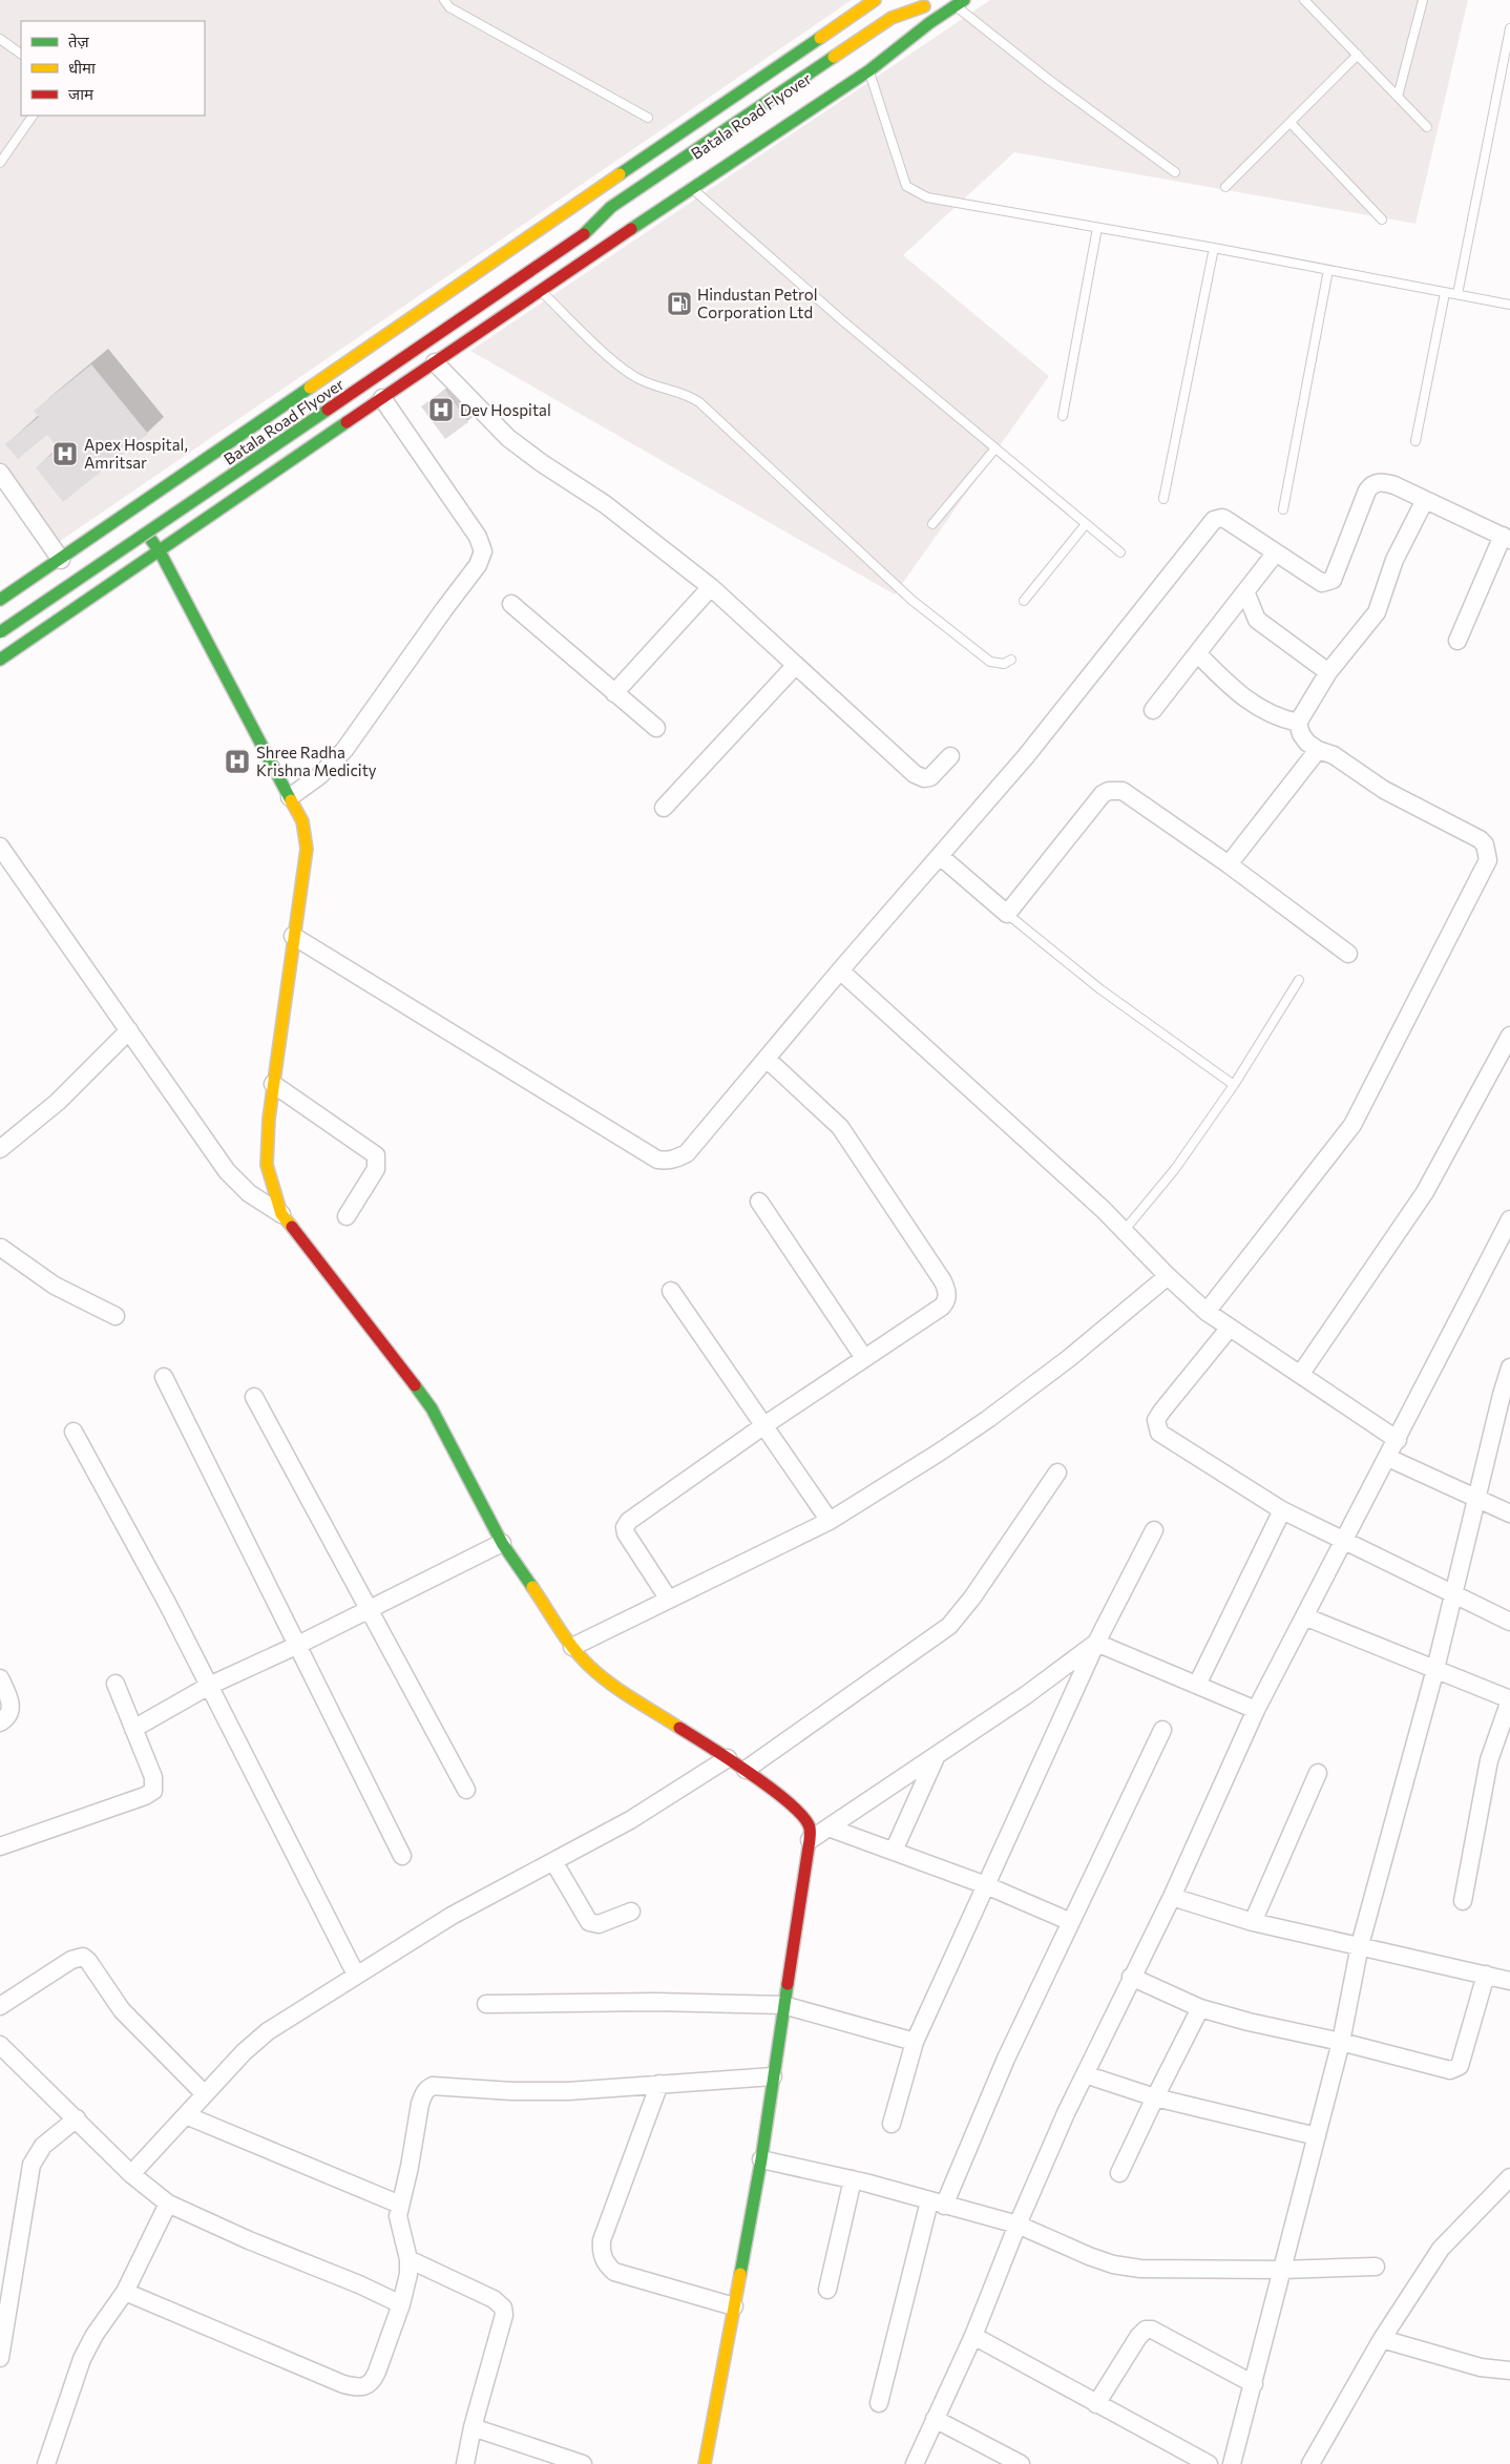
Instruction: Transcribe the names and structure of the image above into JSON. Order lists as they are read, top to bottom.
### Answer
{
  "streets": {
    "main road": ["Batala Road Flyover"]
  },
  "places": {
    "fuel station": ["Hindustan Petrol Corporation Ltd"],
    "hospital": ["Dev Hospital", "Apex Hospital, Amritsar", "Shree Radha Krishna Medicity"]
  },
  "legend": ["तेज़", "धीमा", "जाम"]
}
